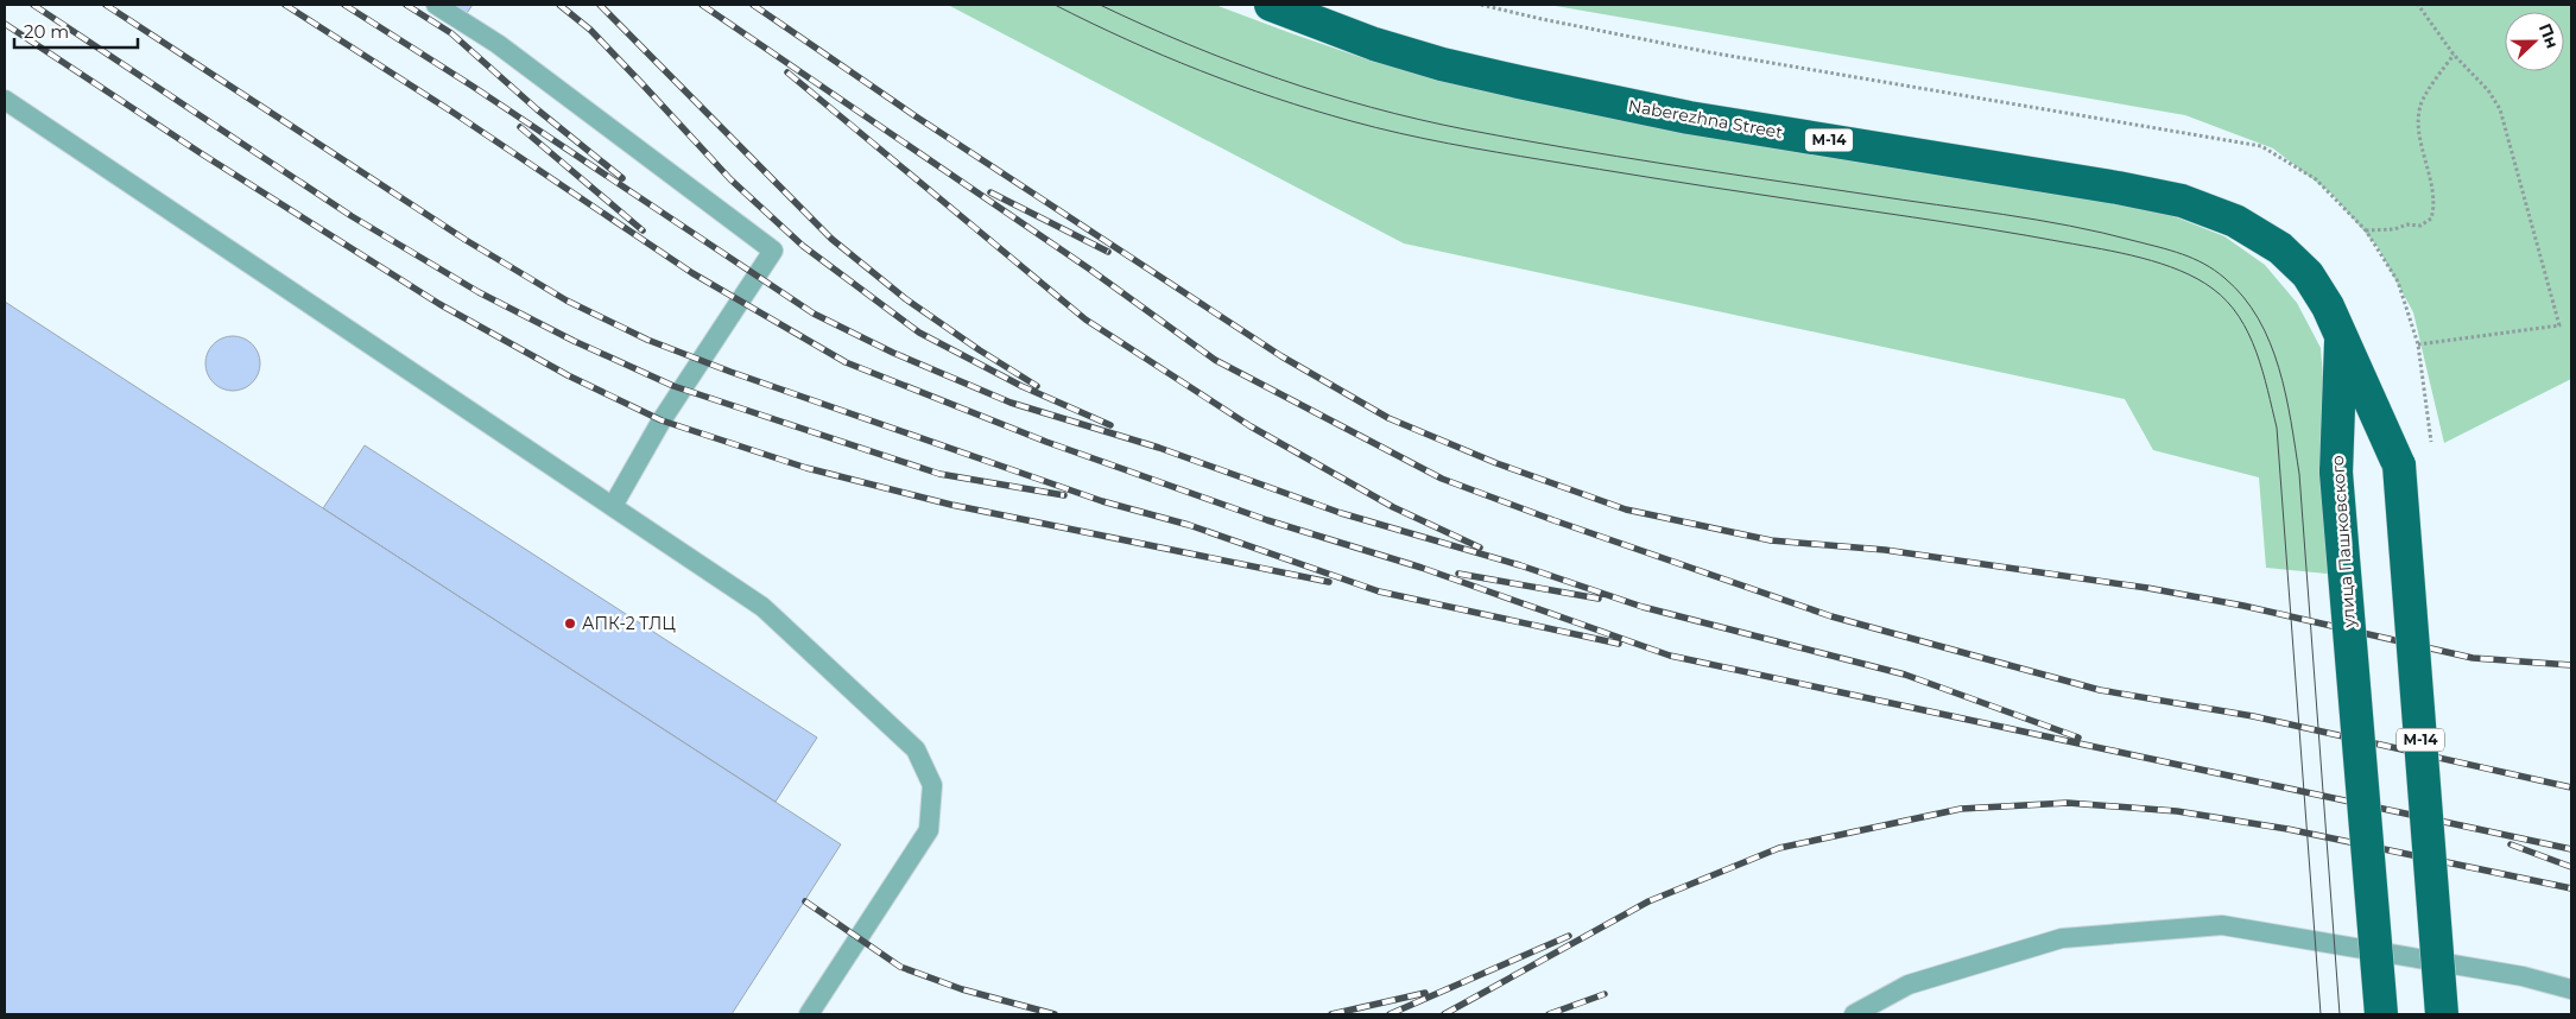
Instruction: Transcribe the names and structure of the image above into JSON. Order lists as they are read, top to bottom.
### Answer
{
  "streets": {
    "highway": ["Naberezhna Street", "М-14", "улица Пашковского"]
  },
  "crossings": [
    ["Naberezhna Street", "М-14"],
    ["Naberezhna Street", "улица Пашковского"],
    ["М-14", "улица Пашковского"]
  ],
  "places": ["АПК-2 ТЛЦ"],
  "scale_bar": "20 m",
  "north": "right"
}
